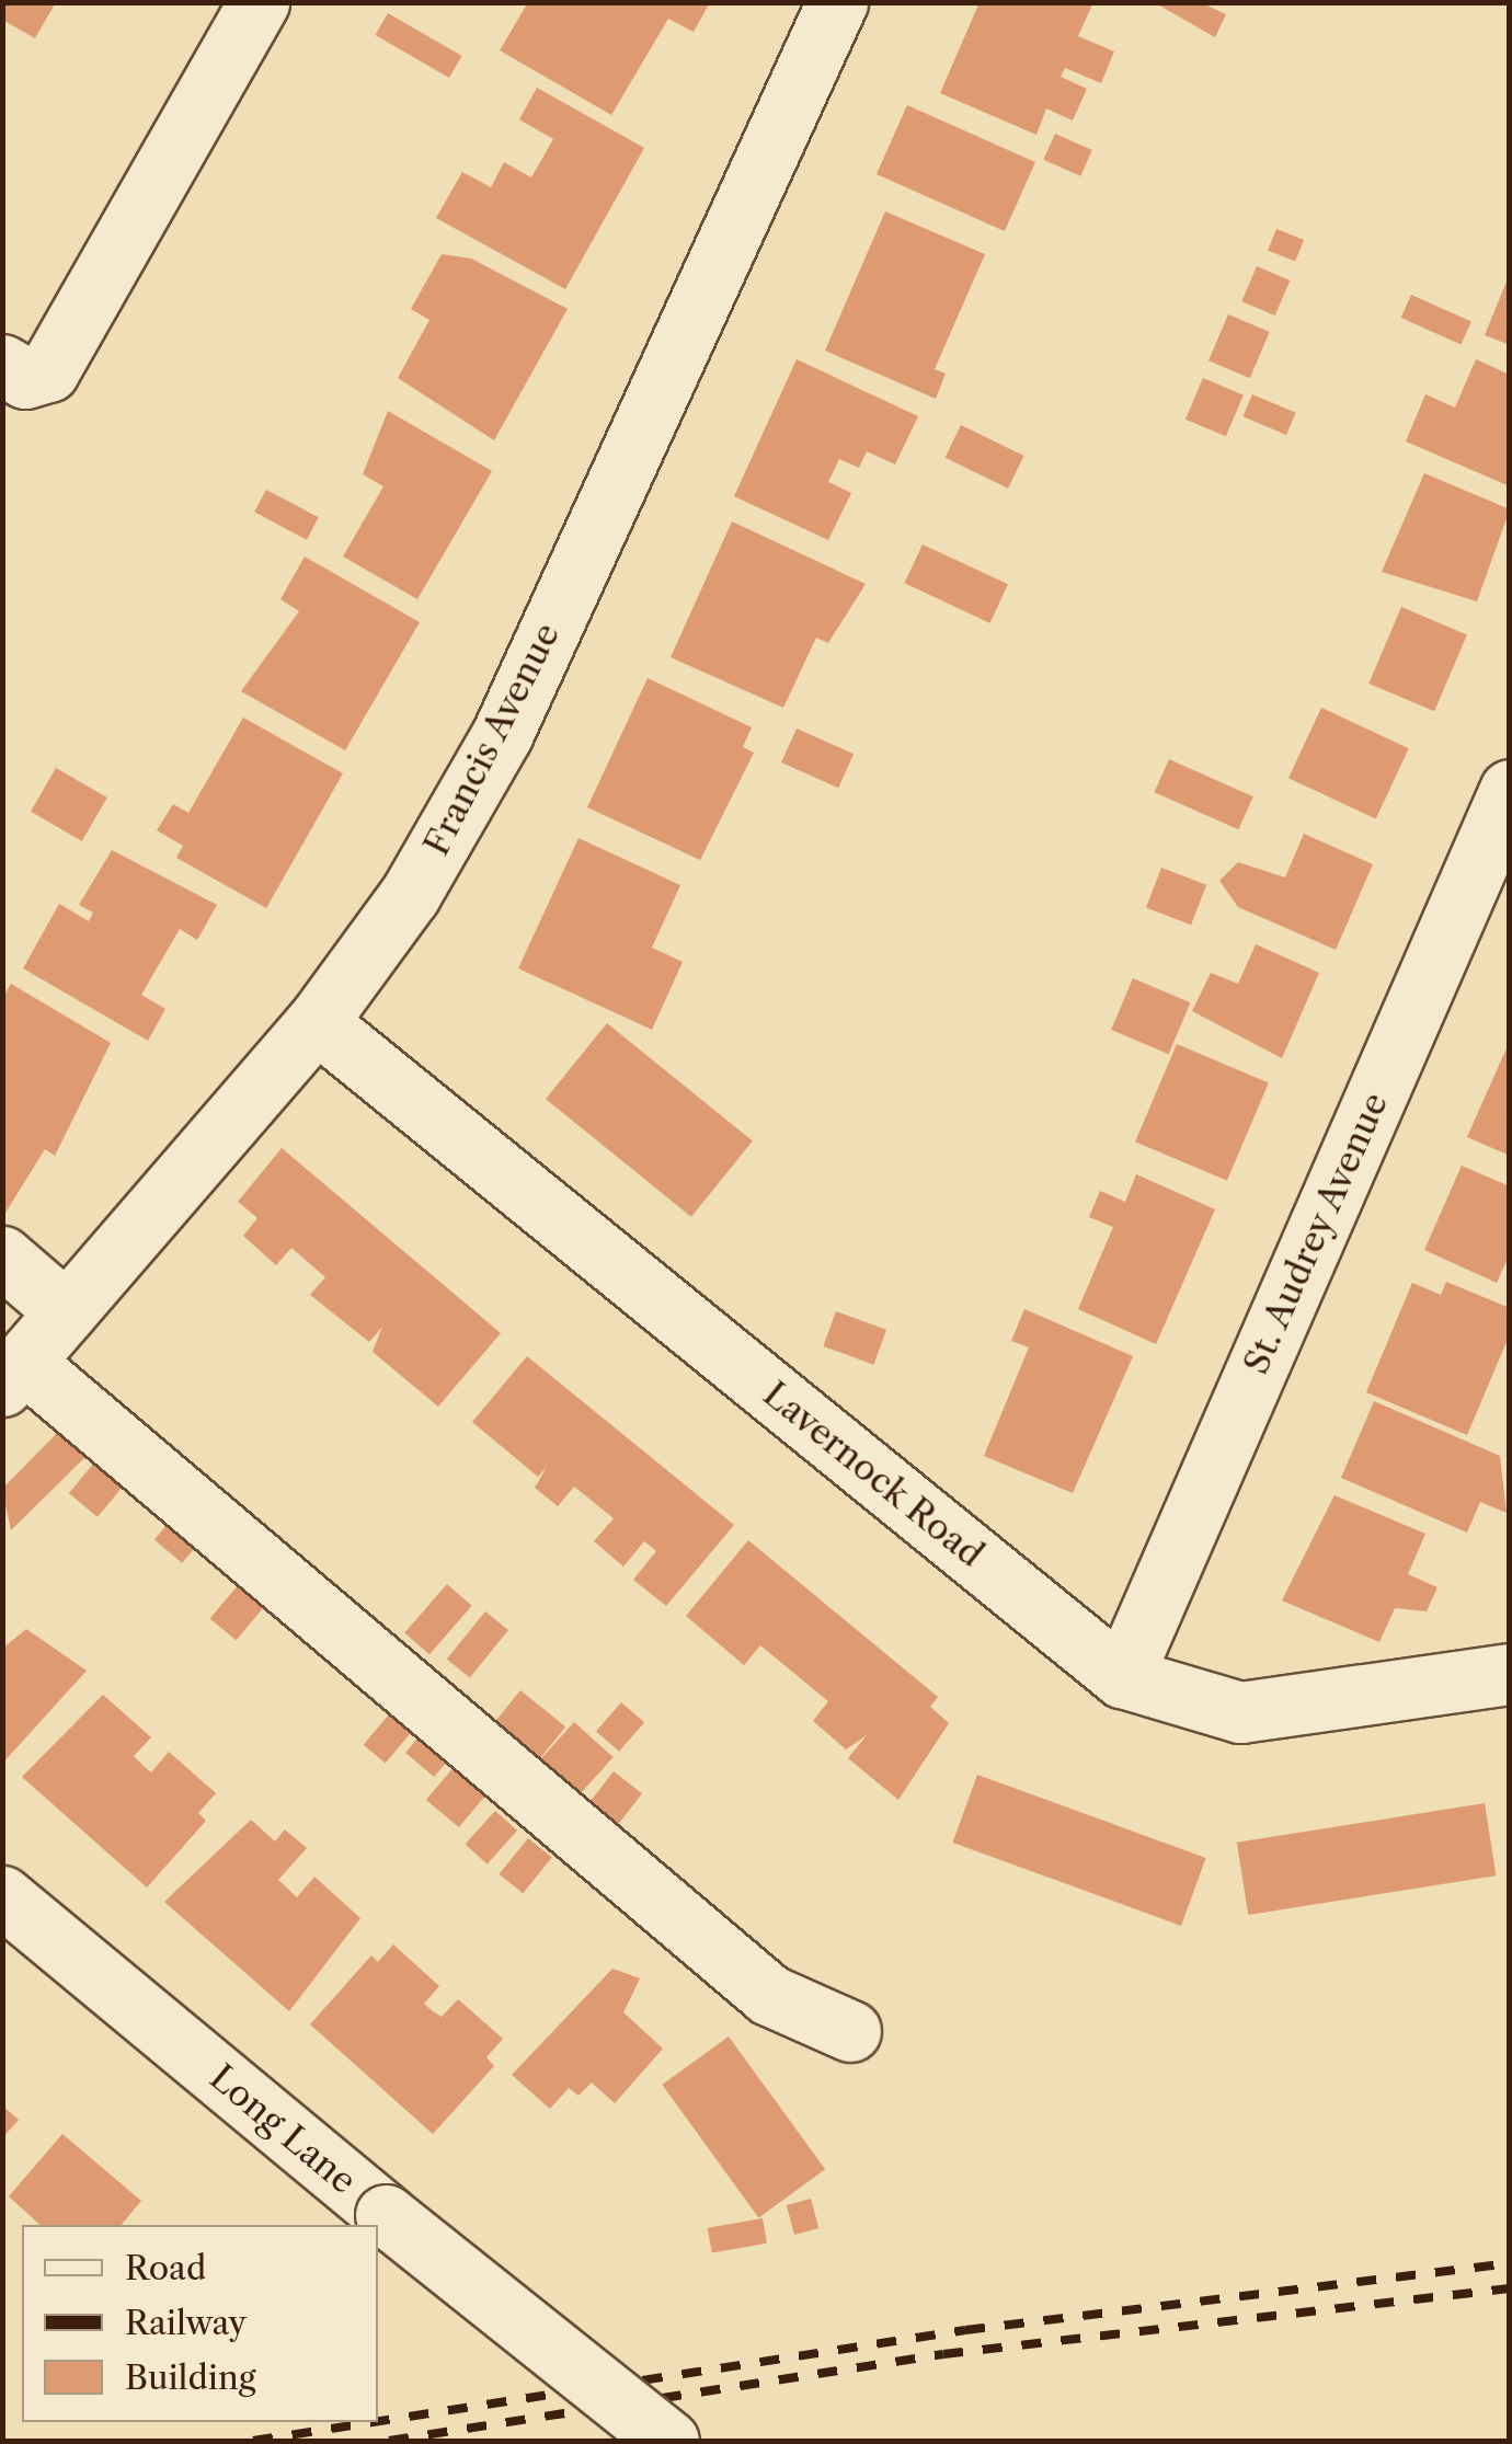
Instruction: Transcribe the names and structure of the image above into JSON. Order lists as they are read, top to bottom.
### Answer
{
  "streets": {
    "street": [
      "Francis Avenue",
      "St. Audrey Avenue",
      "Lavernock Road",
      "Long Lane"
    ]
  },
  "crossings": [
    ["Francis Avenue", "Lavernock Road"],
    ["St. Audrey Avenue", "Lavernock Road"]
  ],
  "legend": ["Road", "Railway", "Building"]
}
